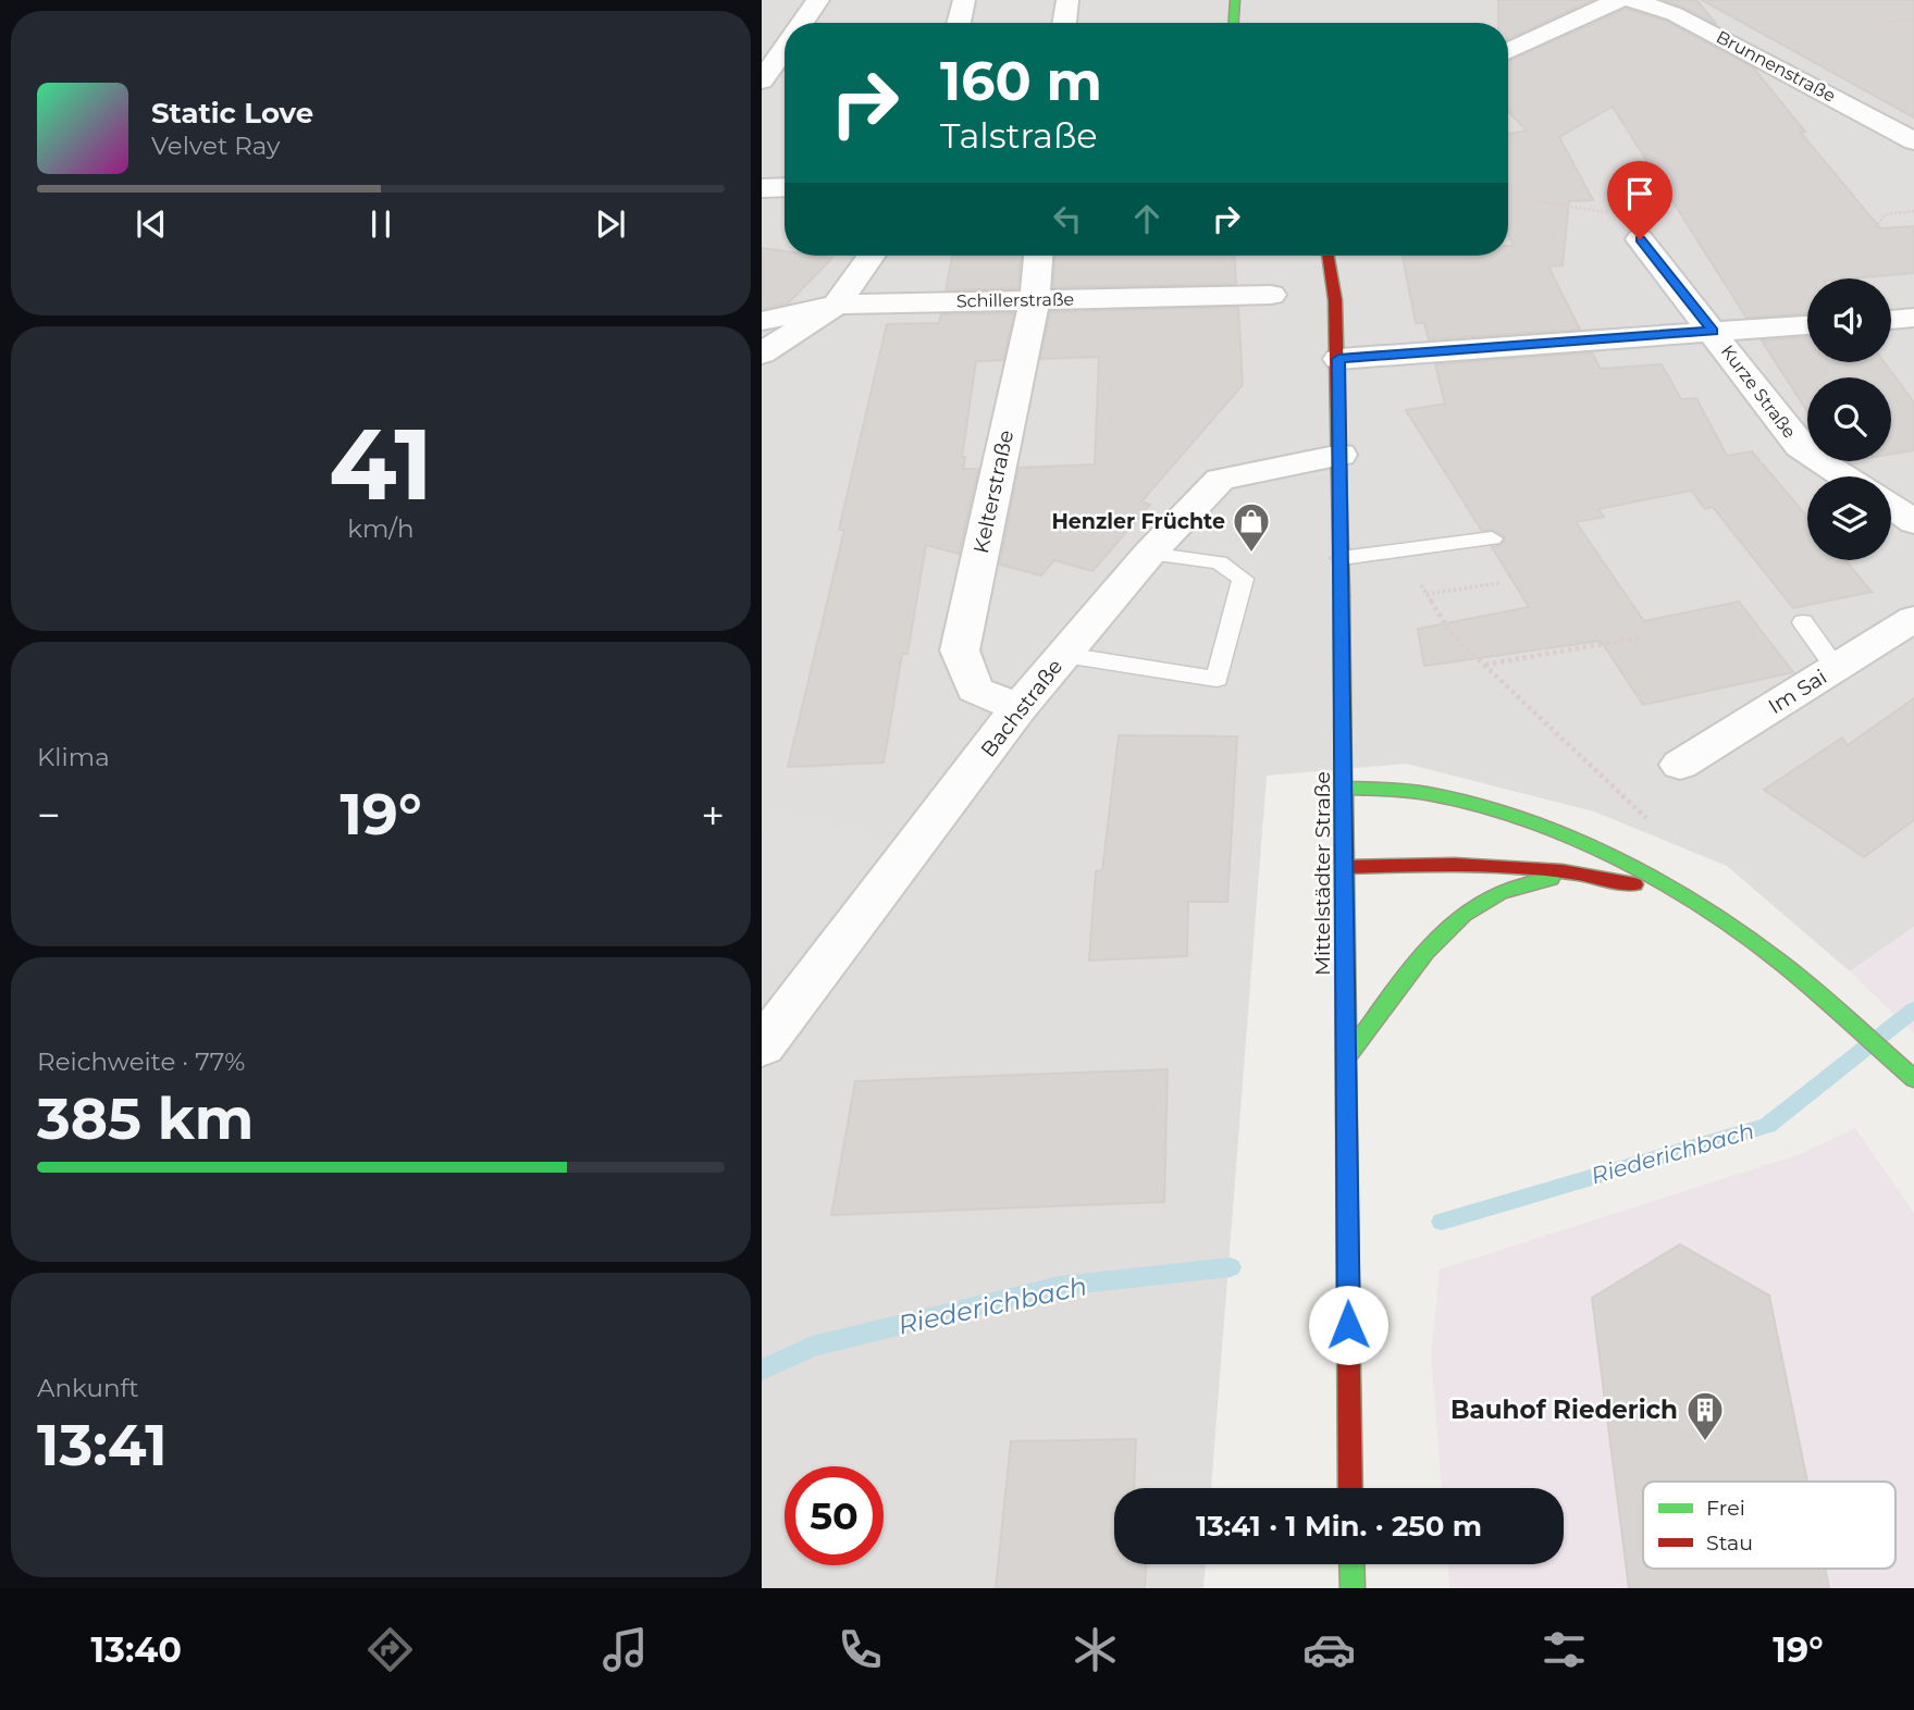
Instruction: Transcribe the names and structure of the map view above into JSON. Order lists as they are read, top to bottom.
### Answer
{
  "streets": {
    "main road": ["Mittelstädter Straße"],
    "street": [
      "Brunnenstraße",
      "Schillerstraße",
      "Kurze Straße",
      "Kelterstraße",
      "Im Sai",
      "Bachstraße"
    ]
  },
  "crossings": [
    ["Schillerstraße", "Kelterstraße"],
    ["Kelterstraße", "Bachstraße"],
    ["Bachstraße", "Mittelstädter Straße"]
  ],
  "water": ["Riederichbach"],
  "places": {
    "shop": ["Henzler Früchte"],
    "building": ["Bauhof Riederich"]
  },
  "legend": ["Frei", "Stau"],
  "page": {
    "turn": ["160 m", "Talstraße"],
    "song": ["Static Love", "Velvet Ray"],
    "tile": [
      ["41", "km/h"],
      "Klima",
      ["Reichweite · 77%", "385 km"],
      ["Ankunft", "13:41"]
    ],
    "heat": ["−", "19°", "+"],
    "limit": "50",
    "trip": "13:41 · 1 Min. · 250 m",
    "tabs": ["13:40", "19°"]
  }
}
